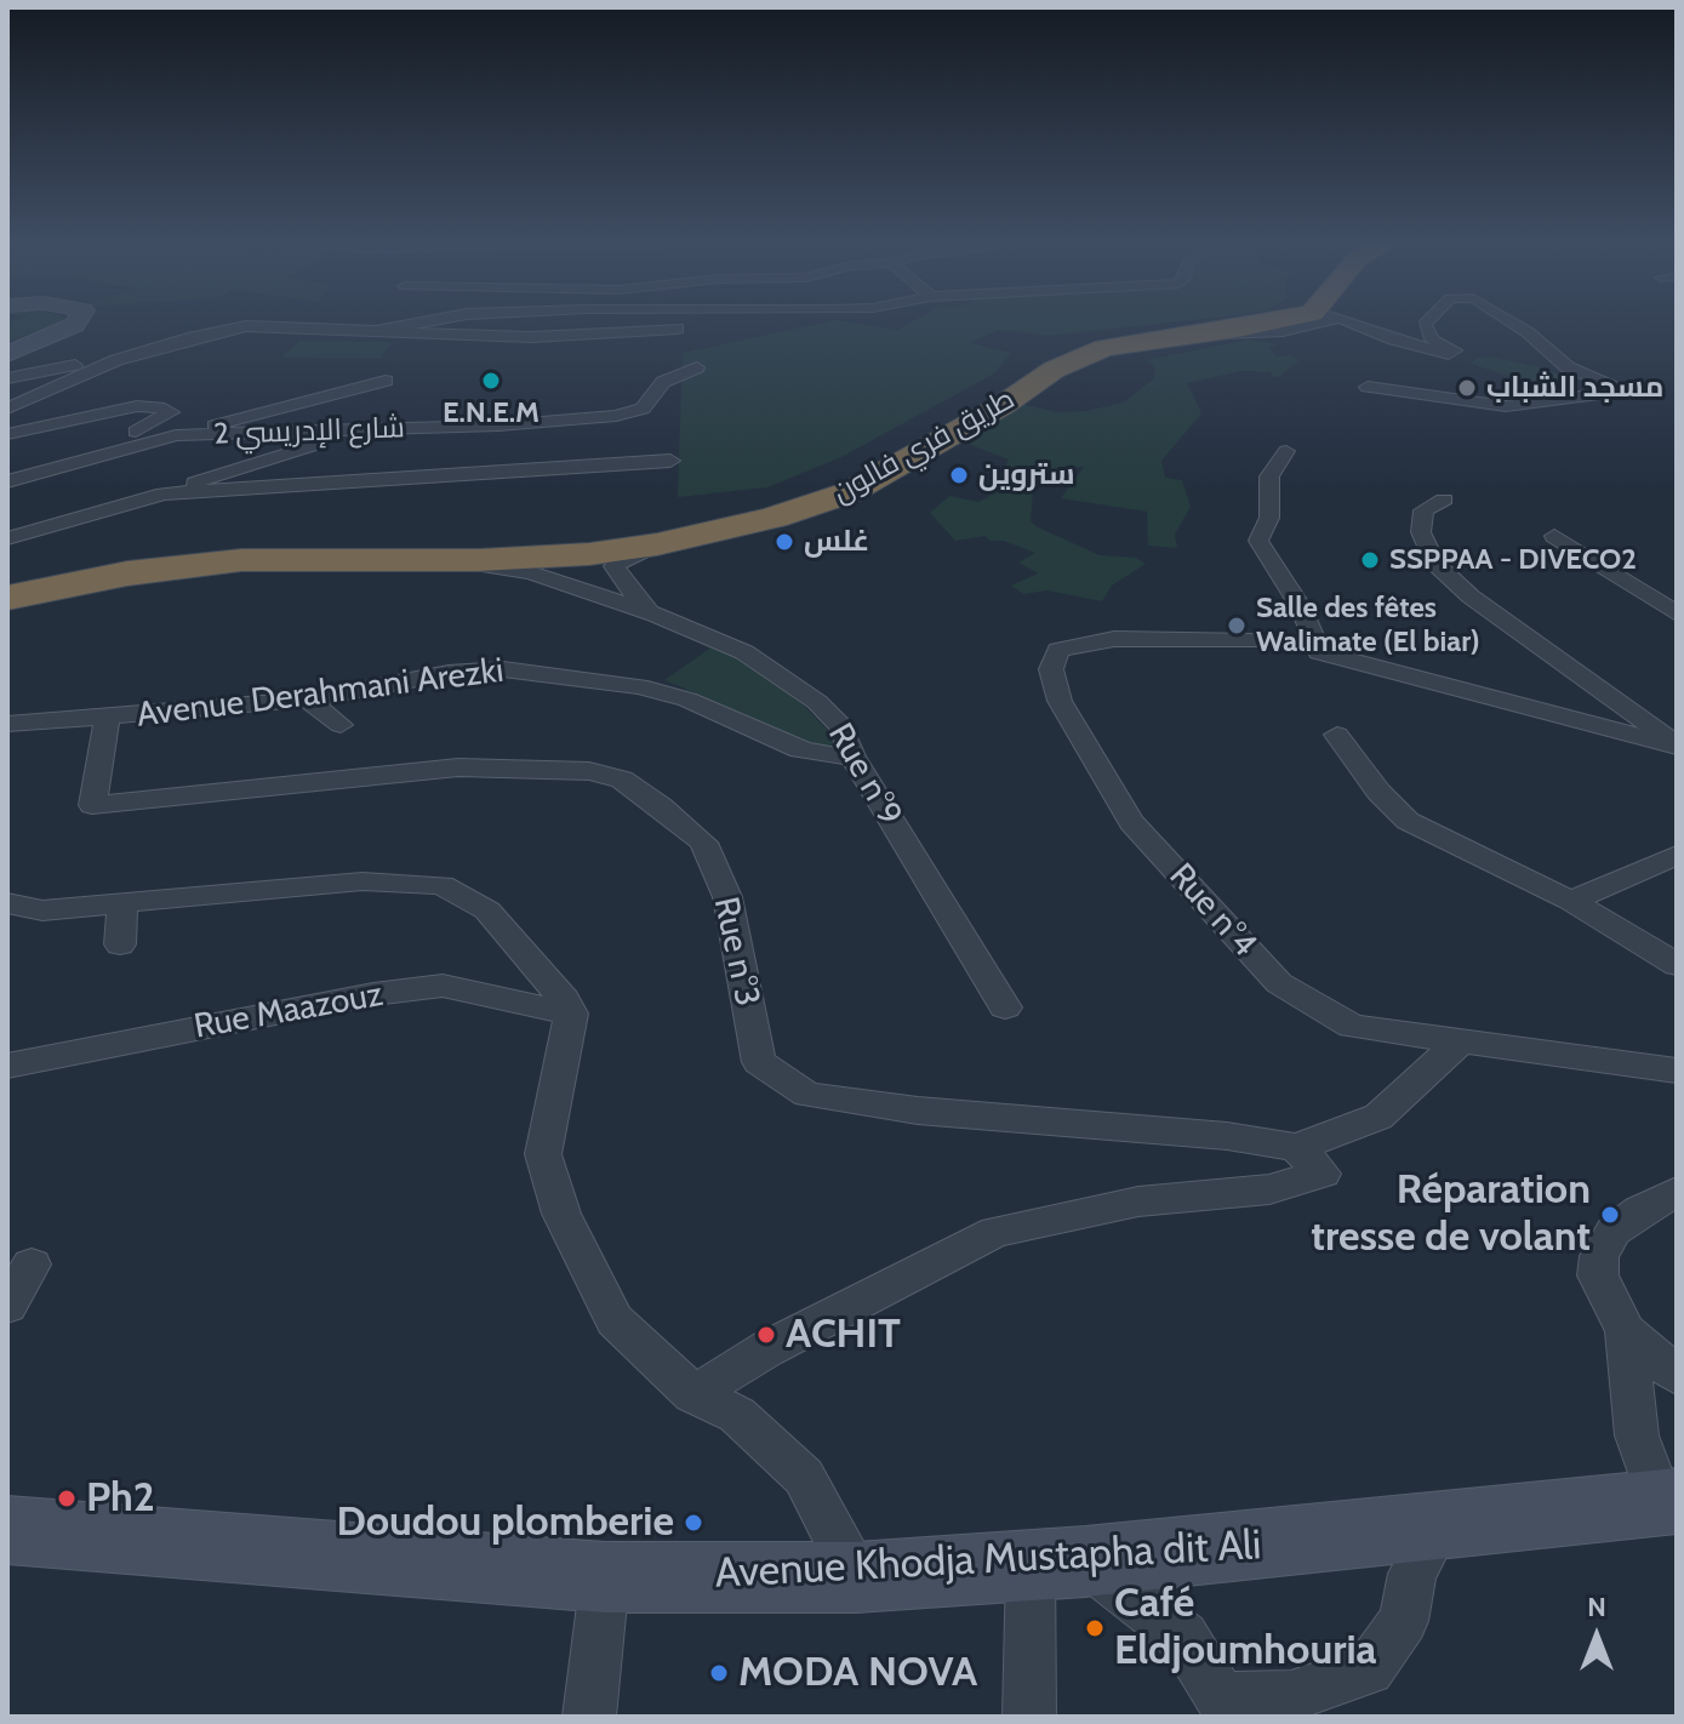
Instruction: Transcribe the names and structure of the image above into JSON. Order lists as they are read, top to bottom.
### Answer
{
  "streets": {
    "highway": ["طريق فري فالون"],
    "main road": ["Avenue Khodja Mustapha dit Ali"],
    "street": [
      "شارع الإدريسي 2",
      "Avenue Derahmani Arezki",
      "Rue n°9",
      "Rue n°4",
      "Rue n°3",
      "Rue Maazouz"
    ]
  },
  "crossings": [
    ["طريق فري فالون", "Rue n°9"],
    ["Avenue Derahmani Arezki", "Rue n°9"],
    ["Avenue Derahmani Arezki", "Rue n°3"]
  ],
  "places": [
    "E.N.E.M",
    "مسجد الشباب",
    "ستروين",
    "غلس",
    "SSPPAA - DIVECO2",
    "Salle des fêtes Walimate (El biar)",
    "Réparation tresse de volant",
    "ACHIT",
    "Ph2",
    "Doudou plomberie",
    "Café Eldjoumhouria",
    "MODA NOVA"
  ],
  "north": "top"
}
